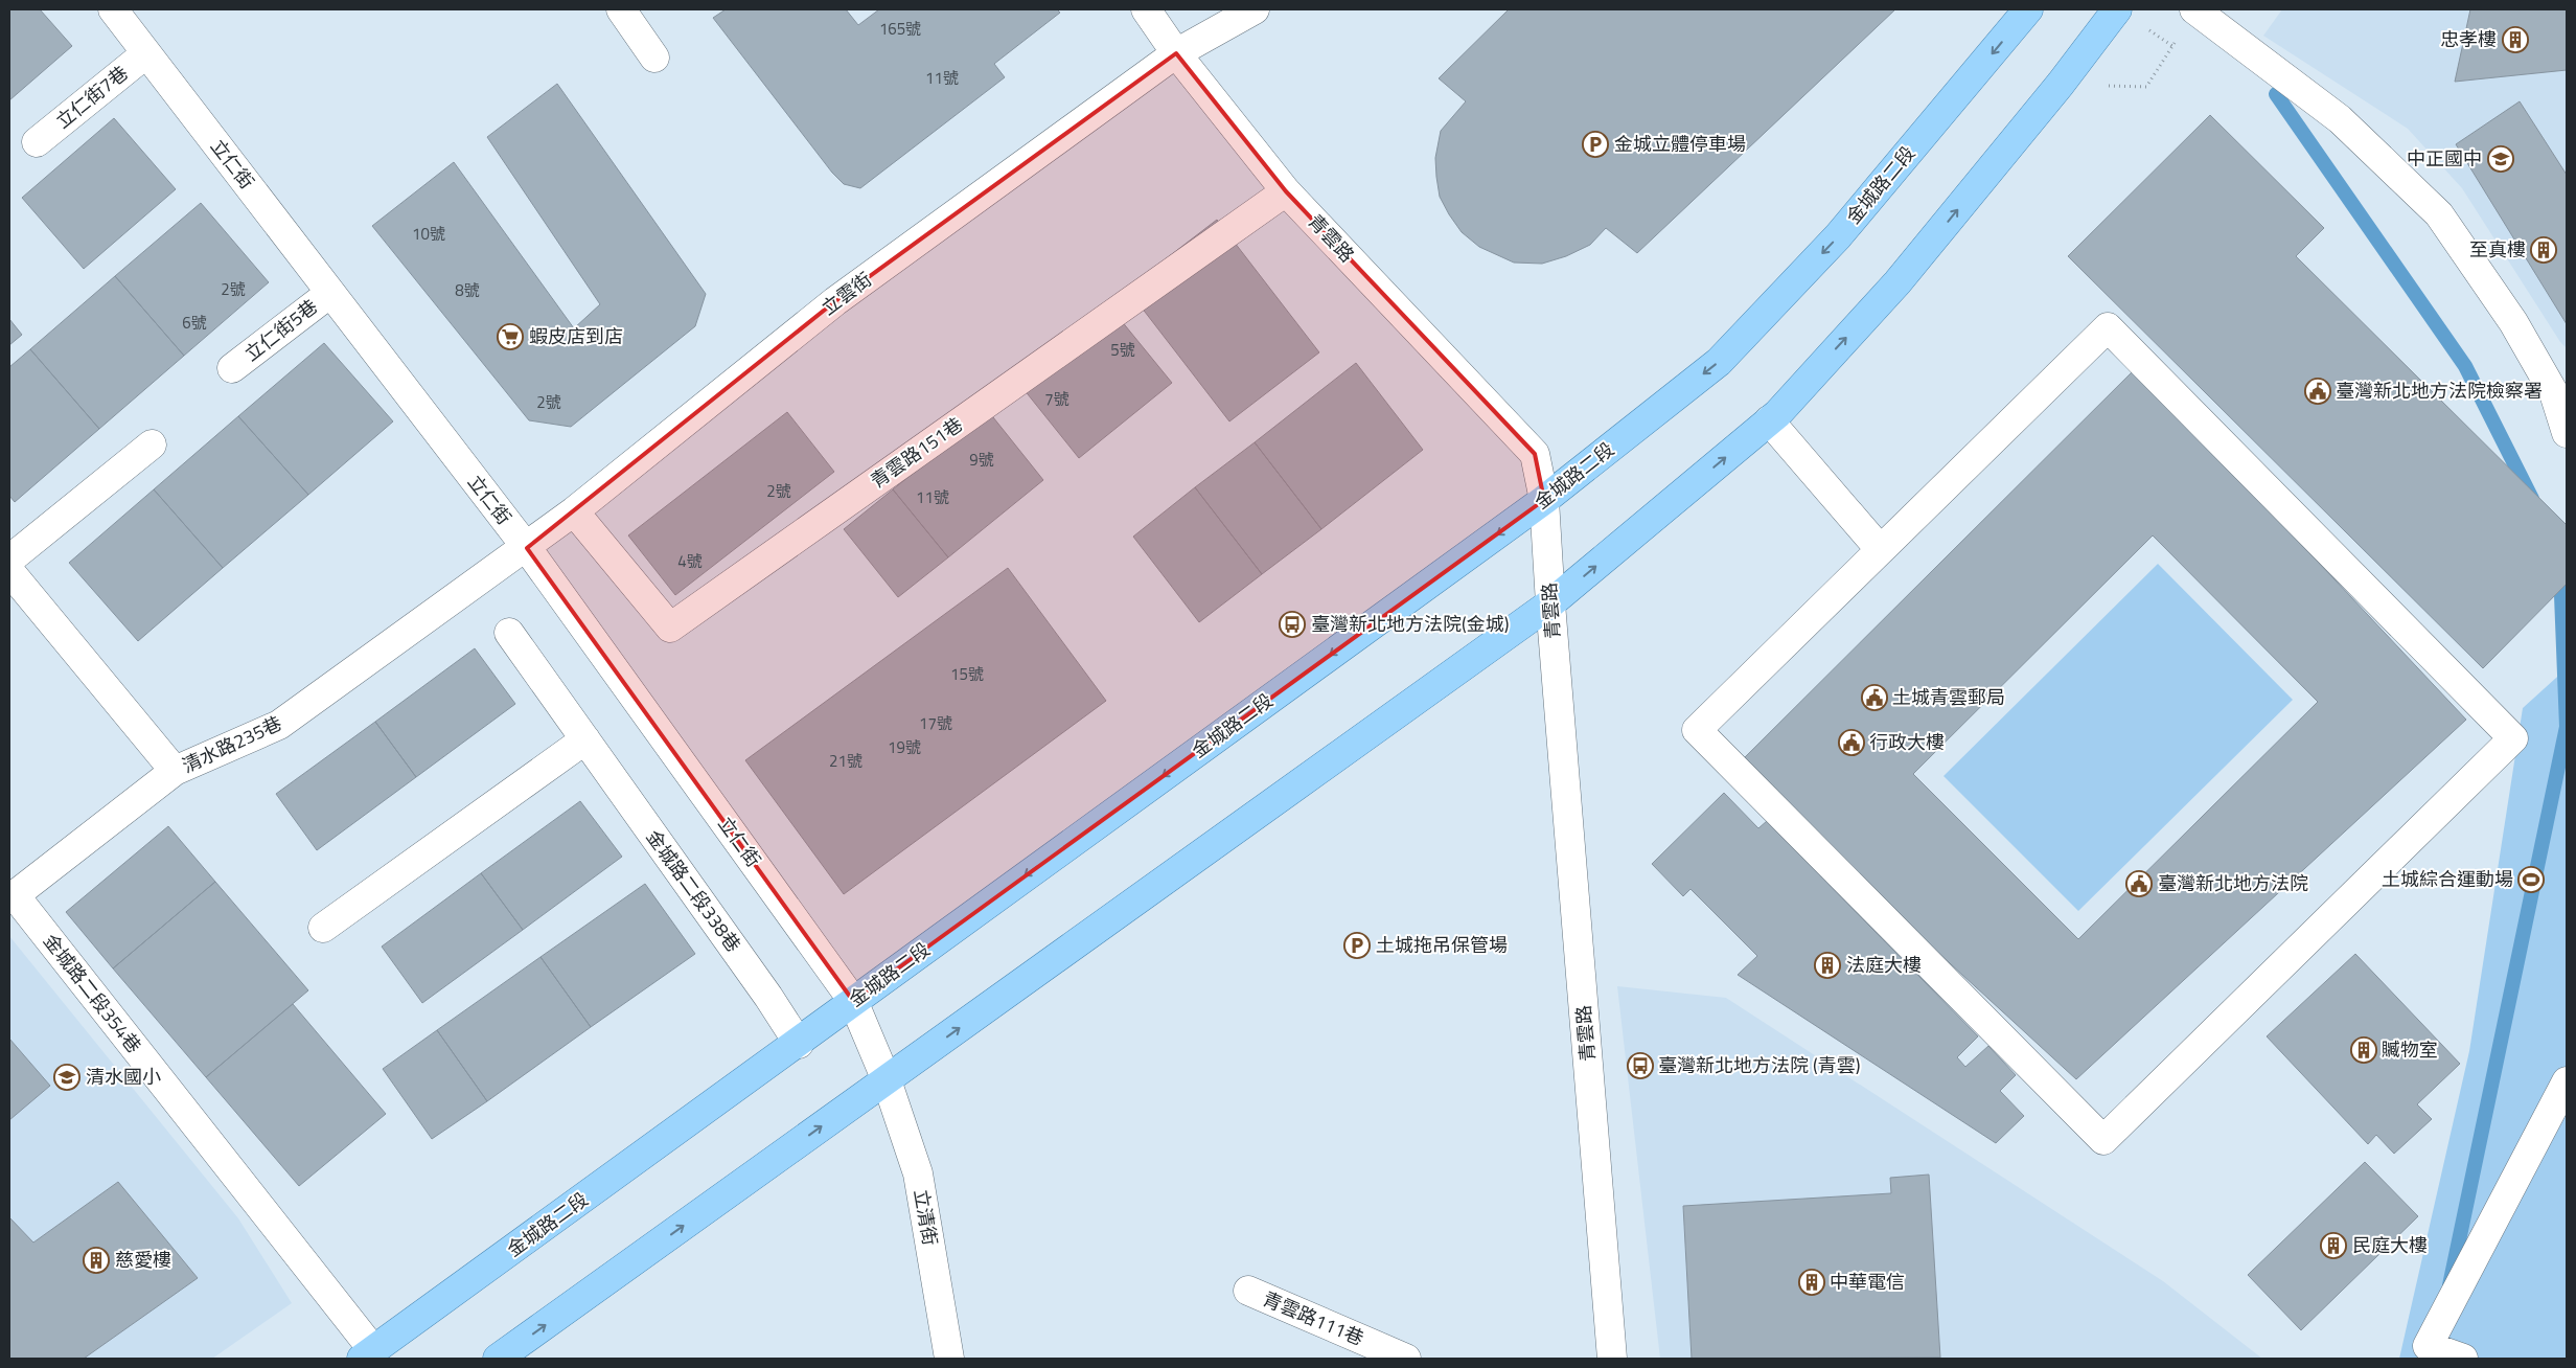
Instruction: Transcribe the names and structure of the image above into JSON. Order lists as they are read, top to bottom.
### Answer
{
  "streets": {
    "main road": ["金城路二段"],
    "street": [
      "立仁街7巷",
      "立仁街",
      "青雲路",
      "立雲街",
      "立仁街5巷",
      "青雲路151巷",
      "清水路235巷",
      "金城路二段338巷",
      "金城路二段354巷",
      "立清街",
      "青雲路111巷"
    ]
  },
  "crossings": [
    ["立仁街7巷", "立仁街"],
    ["立仁街", "金城路二段"],
    ["立仁街", "立雲街"],
    ["立仁街", "立仁街5巷"],
    ["立仁街", "清水路235巷"],
    ["立仁街", "立清街"],
    ["金城路二段", "青雲路"],
    ["金城路二段", "金城路二段338巷"],
    ["金城路二段", "金城路二段354巷"],
    ["青雲路", "立雲街"],
    ["青雲路", "青雲路151巷"],
    ["立雲街", "青雲路151巷"],
    ["立雲街", "清水路235巷"],
    ["清水路235巷", "金城路二段354巷"]
  ],
  "places": {
    "building": [
      "忠孝樓",
      "至真樓",
      "法庭大樓",
      "贓物室",
      "民庭大樓",
      "慈愛樓",
      "中華電信"
    ],
    "parking": ["金城立體停車場", "土城拖吊保管場"],
    "school or university": ["中正國中", "清水國小"],
    "supermarket": ["蝦皮店到店"],
    "public building": [
      "臺灣新北地方法院檢察署",
      "土城青雲郵局",
      "行政大樓",
      "臺灣新北地方法院"
    ],
    "bus stop": ["臺灣新北地方法院(金城)", "臺灣新北地方法院 (青雲)"],
    "sports": ["土城綜合運動場"]
  },
  "house_numbers": [
    "165號",
    "11號",
    "10號",
    "2號",
    "8號",
    "6號",
    "5號",
    "7號",
    "2號",
    "9號",
    "2號",
    "11號",
    "4號",
    "15號",
    "17號",
    "19號",
    "21號"
  ]
}
